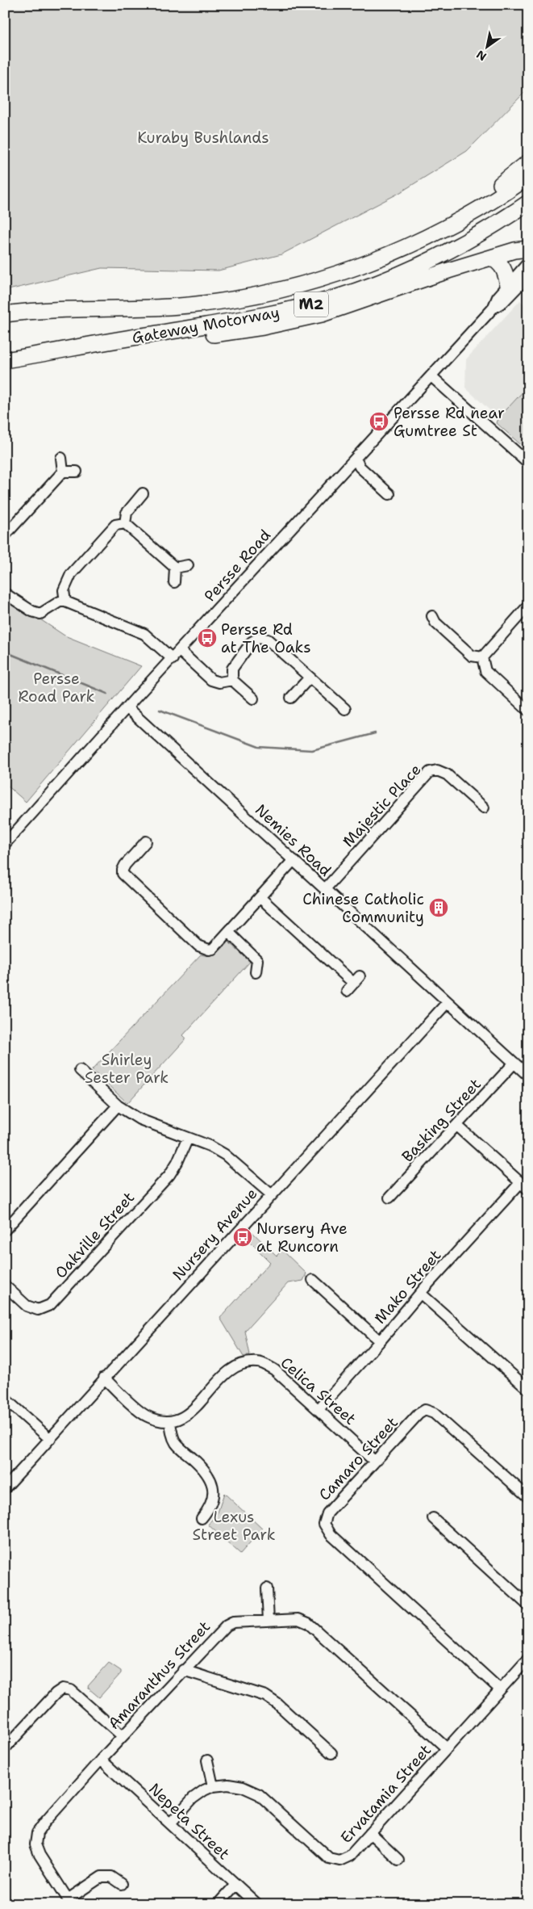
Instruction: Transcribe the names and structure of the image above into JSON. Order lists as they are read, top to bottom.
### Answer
{
  "streets": {
    "highway": ["M2", "Gateway Motorway"],
    "street": [
      "Persse Road",
      "Majestic Place",
      "Nemies Road",
      "Basking Street",
      "Nursery Avenue",
      "Oakville Street",
      "Mako Street",
      "Celica Street",
      "Camaro Street",
      "Amaranthus Street",
      "Ervatamia Street",
      "Nepeta Street"
    ]
  },
  "crossings": [
    ["Persse Road", "Nemies Road"],
    ["Majestic Place", "Nemies Road"],
    ["Nemies Road", "Basking Street"],
    ["Nemies Road", "Nursery Avenue"],
    ["Mako Street", "Celica Street"],
    ["Celica Street", "Camaro Street"],
    ["Camaro Street", "Ervatamia Street"],
    ["Amaranthus Street", "Ervatamia Street"],
    ["Amaranthus Street", "Nepeta Street"],
    ["Ervatamia Street", "Nepeta Street"]
  ],
  "parks": [
    "Kuraby Bushlands",
    "Persse Road Park",
    "Shirley Sester Park",
    "Lexus Street Park"
  ],
  "places": {
    "bus stop": ["Persse Rd near Gumtree St", "Persse Rd at The Oaks", "Nursery Ave at Runcorn"],
    "building": ["Chinese Catholic Community"]
  },
  "north": "bottom left"
}
